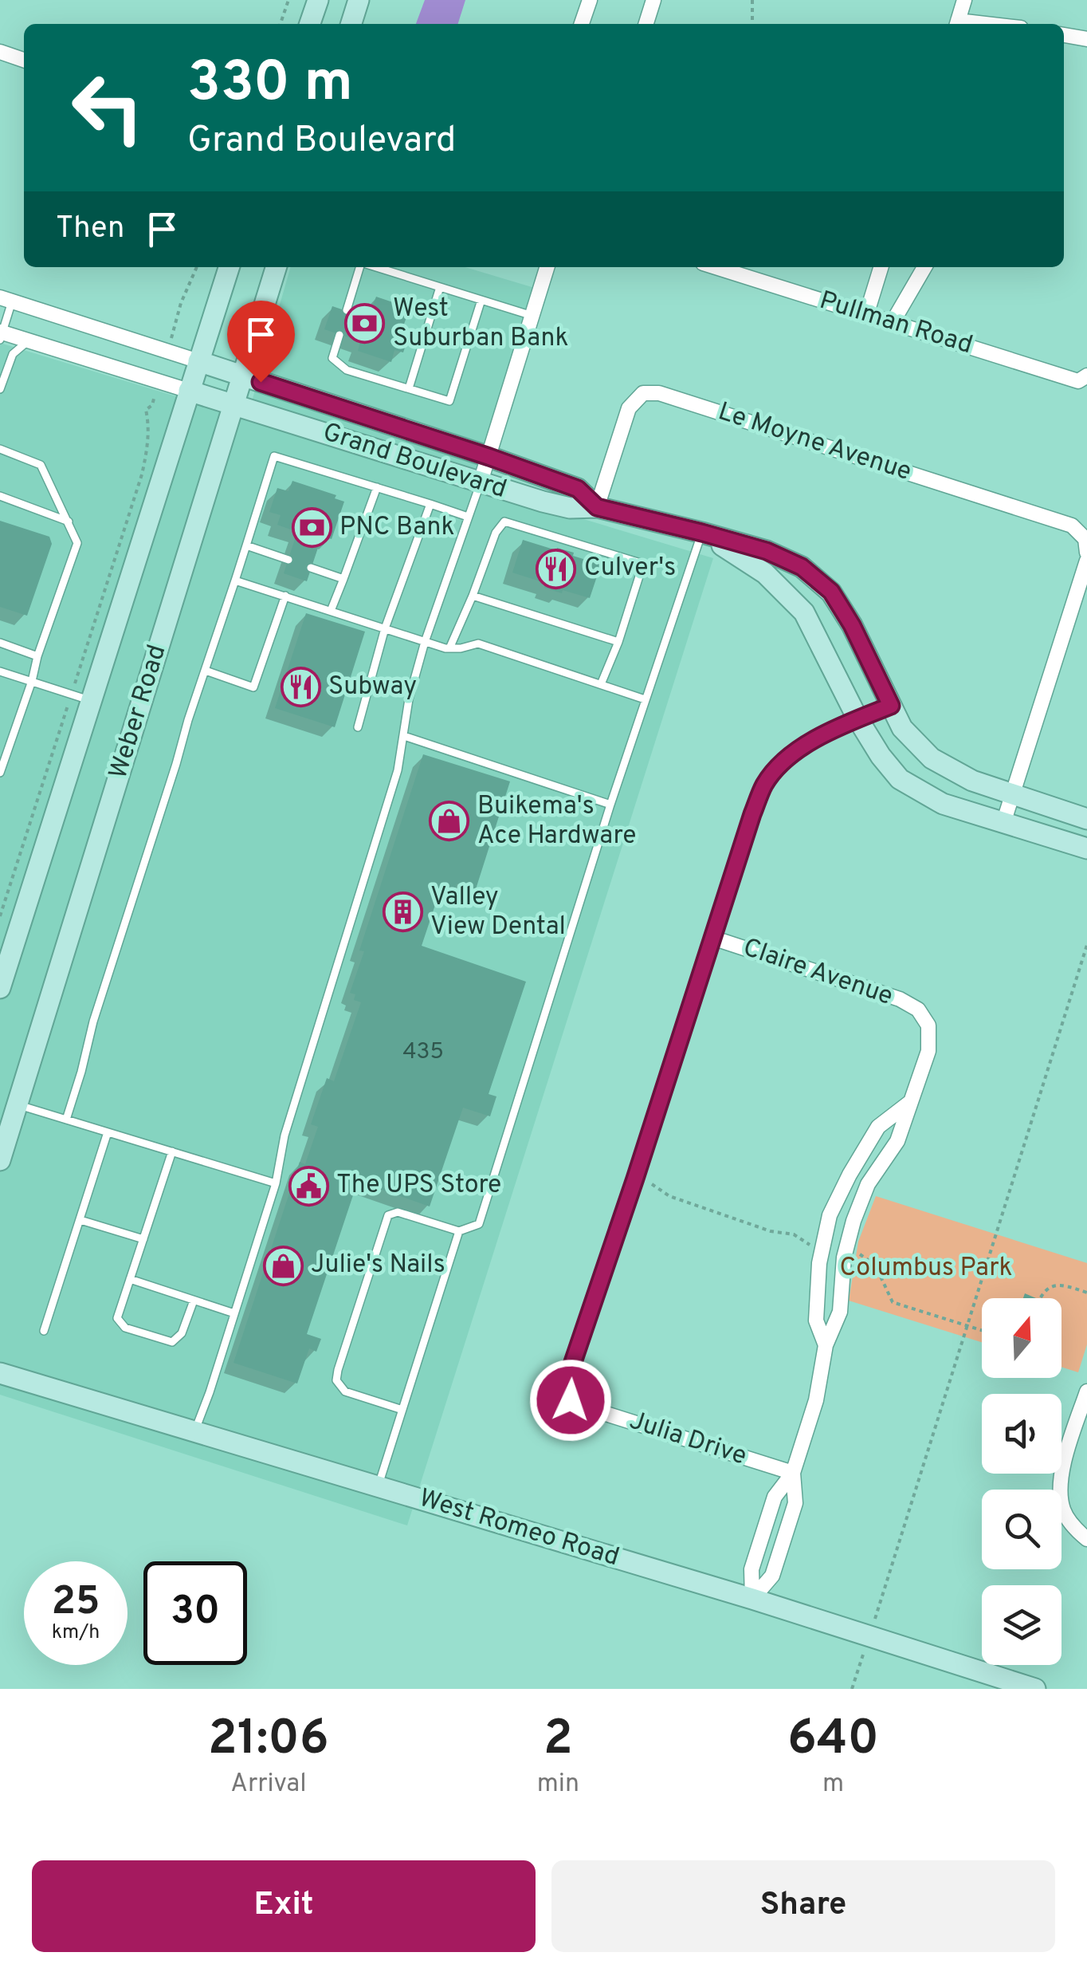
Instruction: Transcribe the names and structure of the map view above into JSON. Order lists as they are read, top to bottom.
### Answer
{
  "streets": {
    "main road": ["Grand Boulevard", "Weber Road", "West Romeo Road"],
    "street": [
      "Pullman Road",
      "Le Moyne Avenue",
      "Claire Avenue",
      "Julia Drive"
    ]
  },
  "crossings": [
    ["Le Moyne Avenue", "Grand Boulevard"],
    ["Grand Boulevard", "Weber Road"],
    ["Grand Boulevard", "Julia Drive"],
    ["Claire Avenue", "Julia Drive"],
    ["Claire Avenue", "West Romeo Road"]
  ],
  "parks": ["Columbus Park"],
  "places": {
    "bank": ["West Suburban Bank", "PNC Bank"],
    "restaurant": ["Culver's", "Subway"],
    "shop": ["Buikema's Ace Hardware", "Julie's Nails"],
    "building": ["Valley View Dental"],
    "public building": ["The UPS Store"]
  },
  "house_numbers": ["435"],
  "north": "top",
  "page": {
    "turn": ["330 m", "Grand Boulevard"],
    "then": "Then",
    "speed": "25 km/h",
    "limit": "30",
    "eta": [
      "21:06",
      "Arrival",
      "2",
      "min",
      "640",
      "m"
    ],
    "buttons": ["Exit", "Share"]
  }
}
